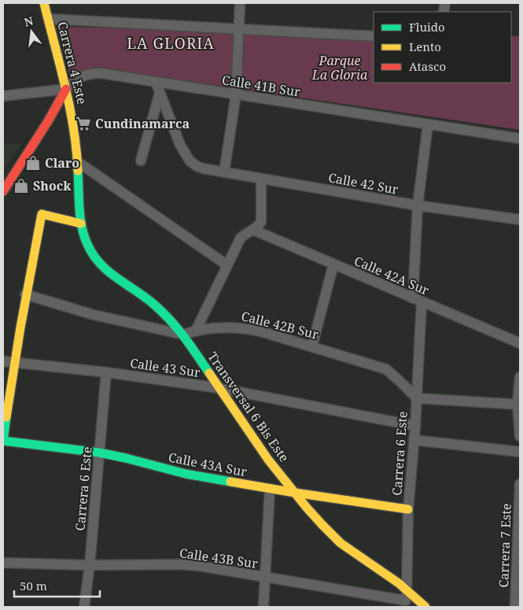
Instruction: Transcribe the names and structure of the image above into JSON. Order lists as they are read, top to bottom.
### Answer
{
  "streets": {
    "street": [
      "Carrera 4 Este",
      "Calle 41B Sur",
      "Calle 42 Sur",
      "Calle 42A Sur",
      "Calle 42B Sur",
      "Calle 43 Sur",
      "Transversal 6 Bis Este",
      "Carrera 6 Este",
      "Calle 43A Sur",
      "Carrera 7 Este",
      "Calle 43B Sur"
    ]
  },
  "crossings": [
    ["Carrera 4 Este", "Calle 41B Sur"],
    ["Carrera 4 Este", "Transversal 6 Bis Este"],
    ["Calle 41B Sur", "Carrera 6 Este"],
    ["Calle 42 Sur", "Carrera 6 Este"],
    ["Calle 42A Sur", "Carrera 6 Este"],
    ["Calle 42B Sur", "Transversal 6 Bis Este"],
    ["Calle 42B Sur", "Carrera 6 Este"],
    ["Calle 43 Sur", "Transversal 6 Bis Este"],
    ["Calle 43 Sur", "Carrera 6 Este"],
    ["Transversal 6 Bis Este", "Carrera 6 Este"],
    ["Transversal 6 Bis Este", "Calle 43A Sur"],
    ["Carrera 6 Este", "Calle 43A Sur"],
    ["Carrera 6 Este", "Calle 43B Sur"]
  ],
  "districts": ["LA GLORIA"],
  "parks": ["Parque La Gloria"],
  "places": {
    "supermarket": ["Cundinamarca"],
    "shop": ["Claro", "Shock"]
  },
  "legend": ["Fluido", "Lento", "Atasco"],
  "scale_bar": "50 m",
  "north": "top"
}
